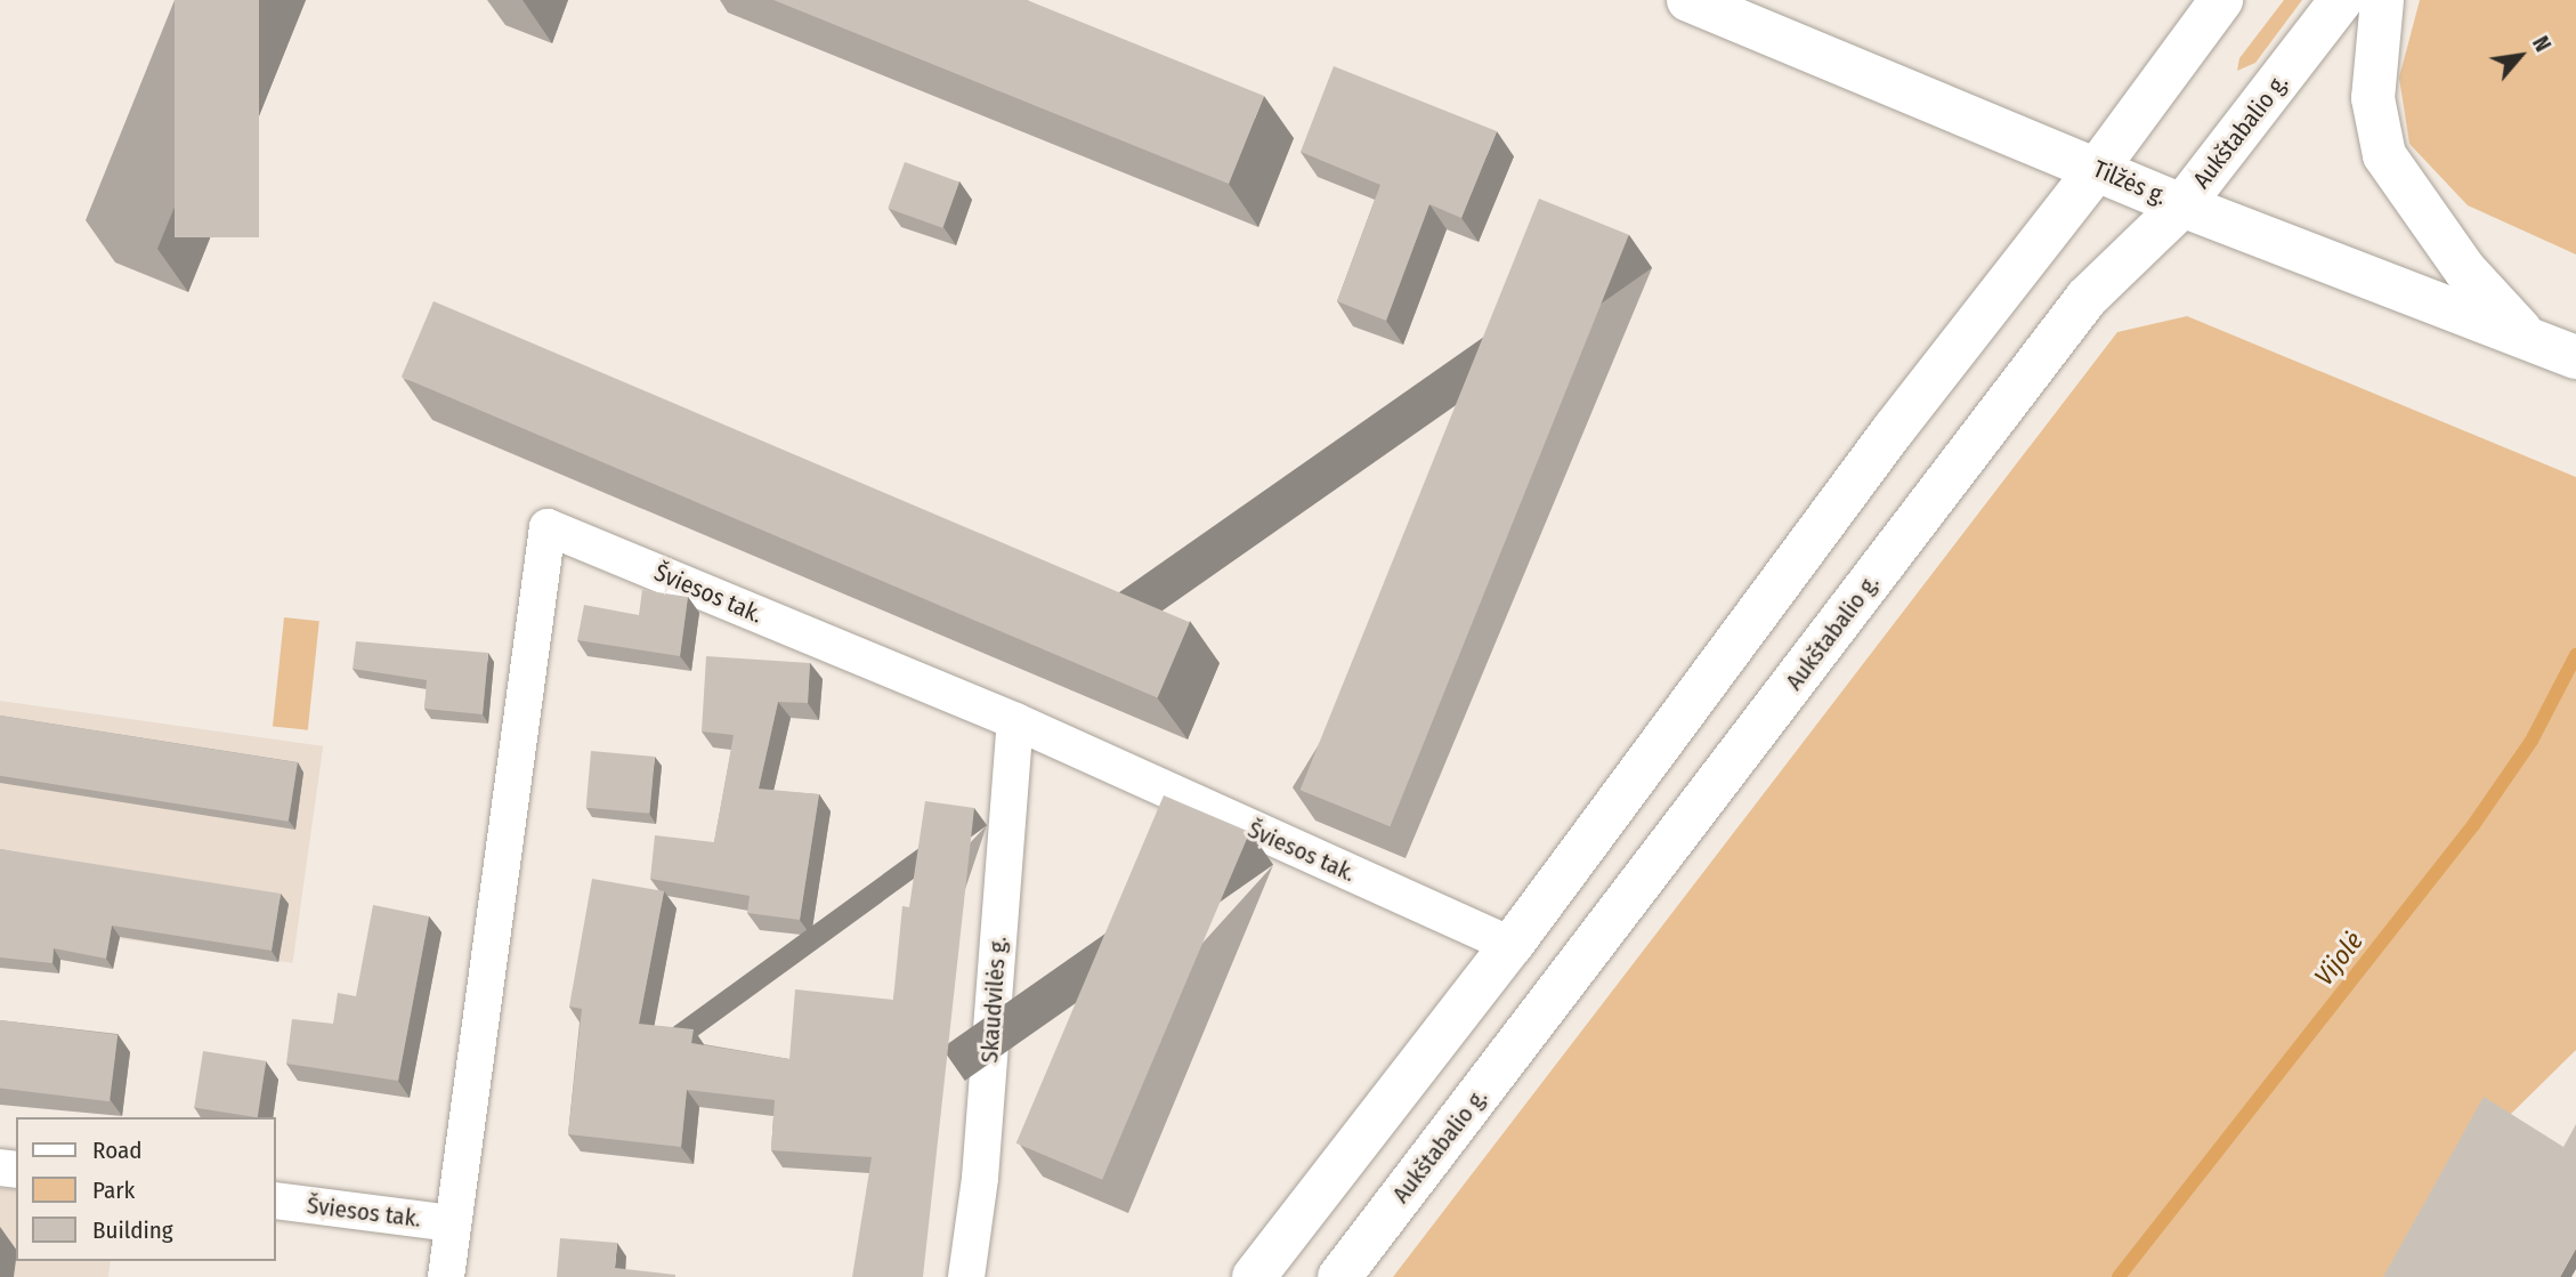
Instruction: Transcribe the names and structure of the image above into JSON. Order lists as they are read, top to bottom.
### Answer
{
  "streets": {
    "main road": ["Aukštabalio g.", "Tilžės g."],
    "street": ["Šviesos tak.", "Skaudvilės g."]
  },
  "crossings": [
    ["Aukštabalio g.", "Tilžės g."],
    ["Šviesos tak.", "Skaudvilės g."]
  ],
  "water": ["Vijolė"],
  "legend": ["Road", "Park", "Building"],
  "north": "top right"
}
